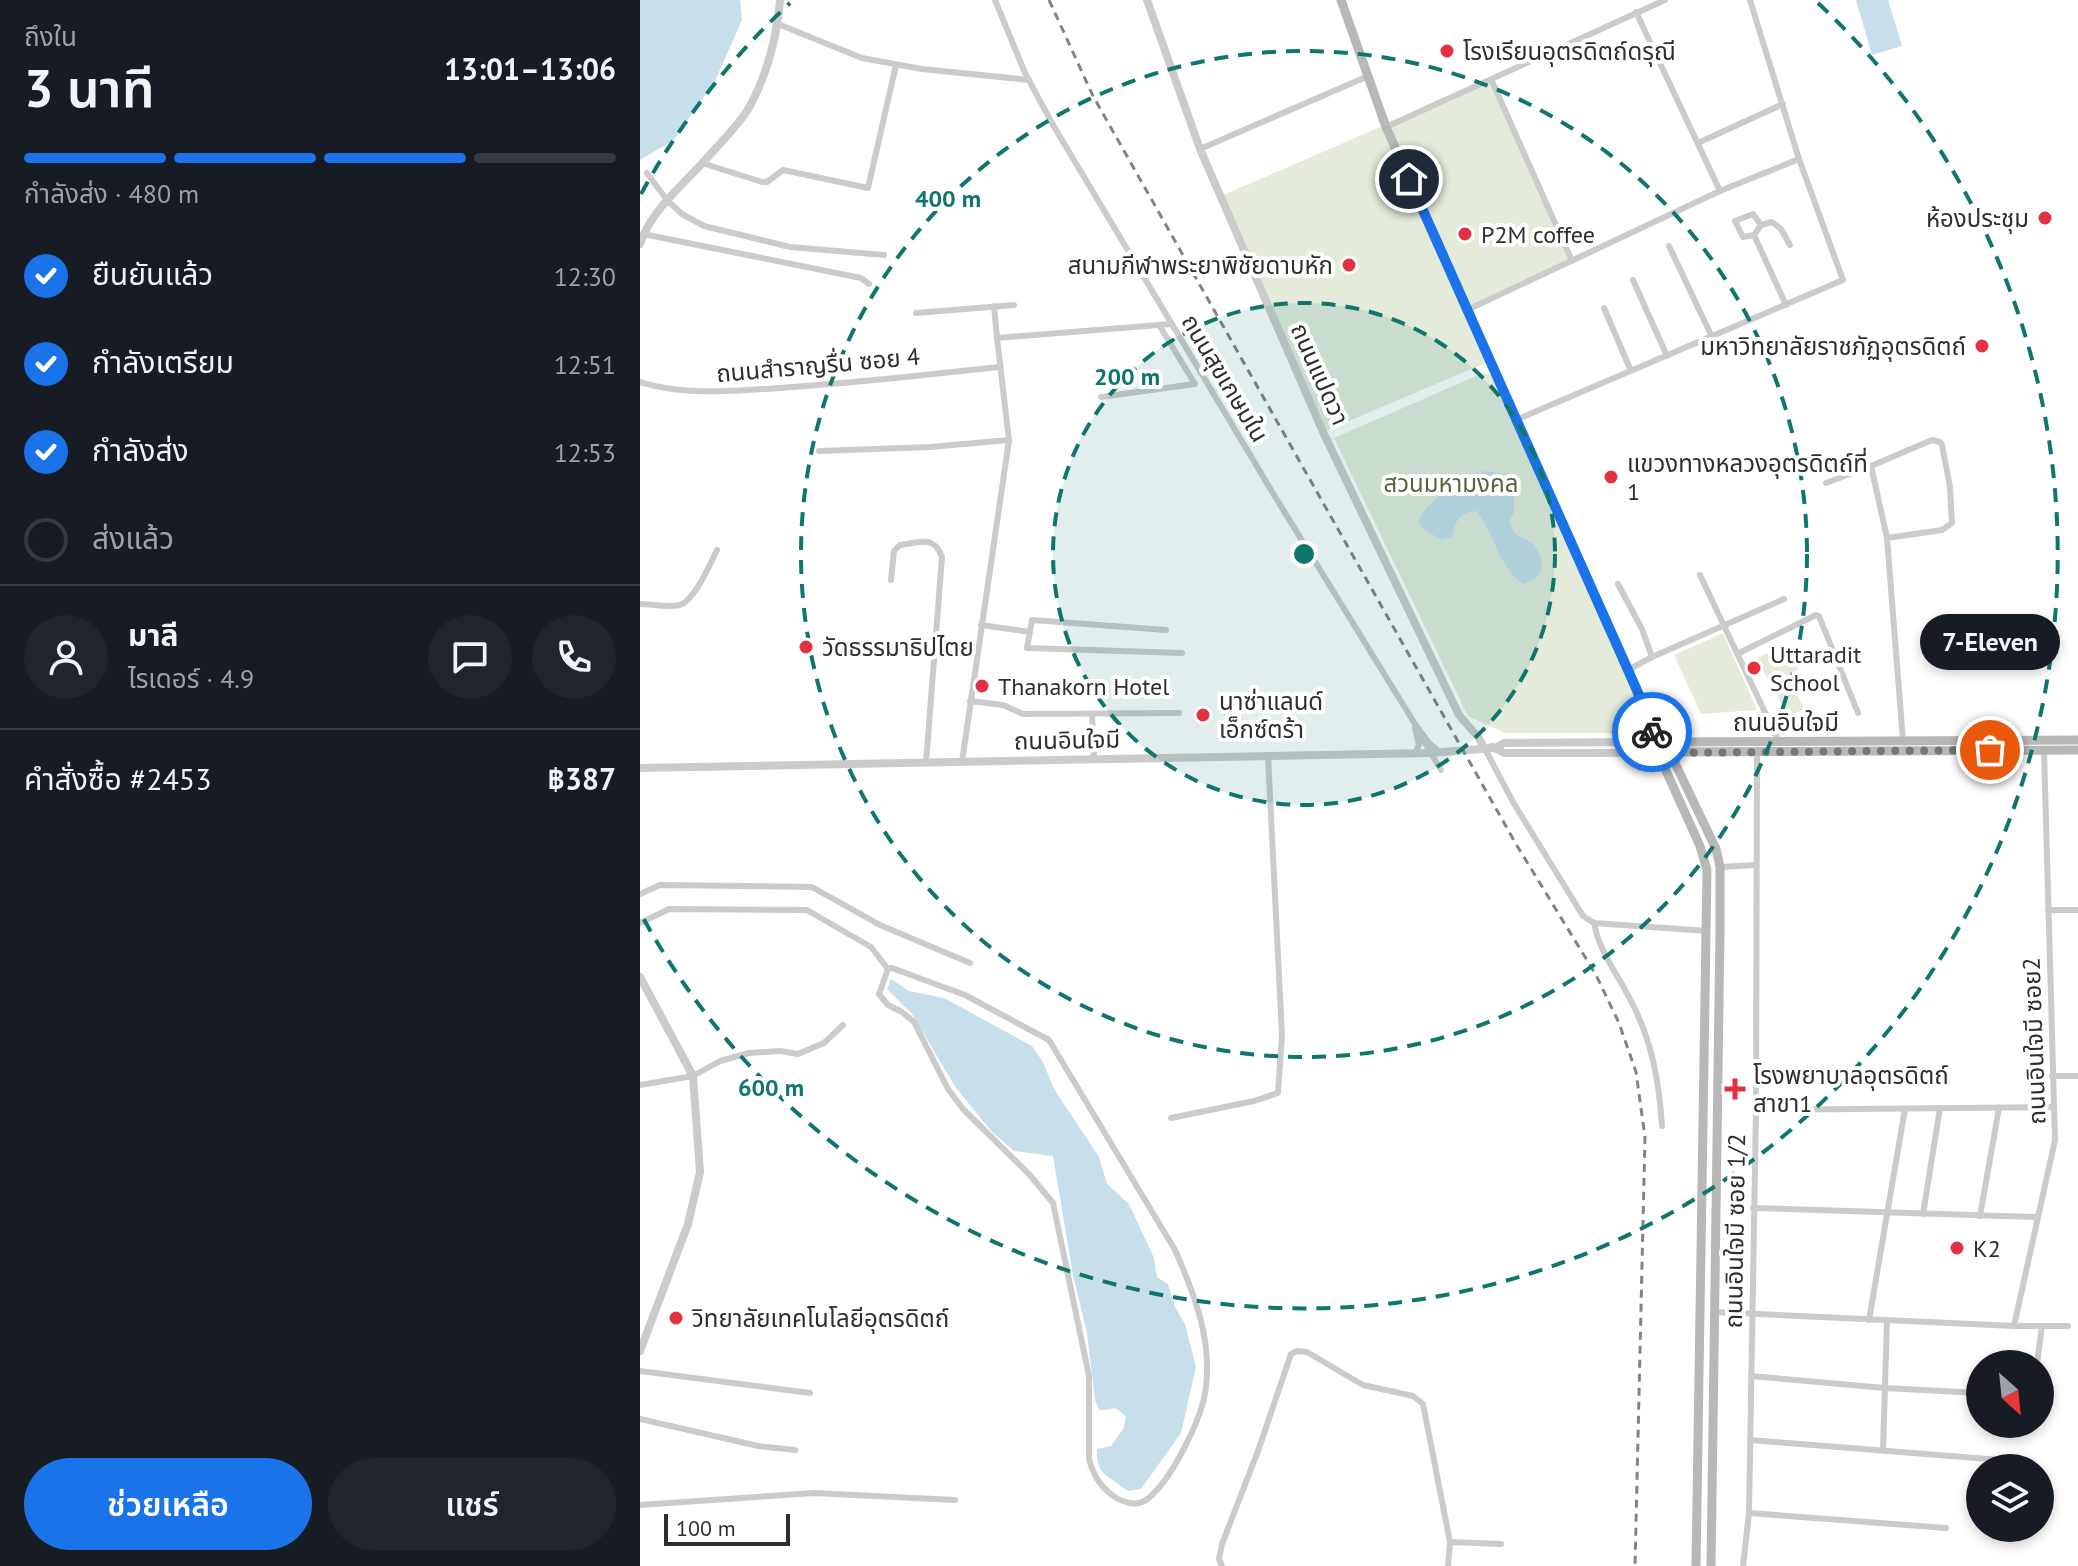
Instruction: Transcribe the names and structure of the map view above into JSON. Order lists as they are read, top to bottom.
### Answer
{
  "streets": {
    "main road": ["ถนนอินใจมี"],
    "street": [
      "ถนนสำราญรื่น ซอย 4",
      "ถนนแปดวา",
      "ถนนสุขเกษมใน",
      "ถนนอินใจมี ซอย2",
      "ถนนอินใจมี ซอย 1/2"
    ]
  },
  "crossings": [
    ["ถนนแปดวา", "ถนนอินใจมี"],
    ["ถนนสุขเกษมใน", "ถนนอินใจมี"],
    ["ถนนอินใจมี", "ถนนอินใจมี ซอย2"],
    ["ถนนอินใจมี", "ถนนอินใจมี ซอย 1/2"]
  ],
  "parks": ["สวนมหามงคล"],
  "places": {
    "other": [
      "โรงเรียนอุตรดิตถ์ดรุณี",
      "ห้องประชุม",
      "P2M coffee",
      "สนามกีฬาพระยาพิชัยดาบหัก",
      "มหาวิทยาลัยราชภัฏอุตรดิตถ์",
      "แขวงทางหลวงอุตรดิตถ์ที่ 1",
      "วัดธรรมาธิปไตย",
      "Uttaradit School",
      "Thanakorn Hotel",
      "นาซ่าแลนด์ เอ็กซ์ตร้า",
      "7-Eleven",
      "K2",
      "วิทยาลัยเทคโนโลยีอุตรดิตถ์"
    ],
    "health": ["โรงพยาบาลอุตรดิตถ์ สาขา1"]
  },
  "scale_bar": "100 m",
  "north": "bottom right",
  "page": {
    "heading": ["3 นาที", "ถึงใน", "13:01–13:06"],
    "panel": [
      "มาลี",
      "ไรเดอร์ · 4.9",
      "คำสั่งซื้อ #2453",
      "฿387"
    ],
    "bar": "กำลังส่ง · 480 m",
    "list": [
      ["ยืนยันแล้ว", "12:30"],
      ["กำลังเตรียม", "12:51"],
      ["กำลังส่ง", "12:53"],
      "ส่งแล้ว"
    ],
    "bubble": "7-Eleven",
    "buttons": ["ช่วยเหลือ", "แชร์"],
    "scale": "100 m"
  },
  "rings": ["400 m", "200 m", "600 m"]
}
